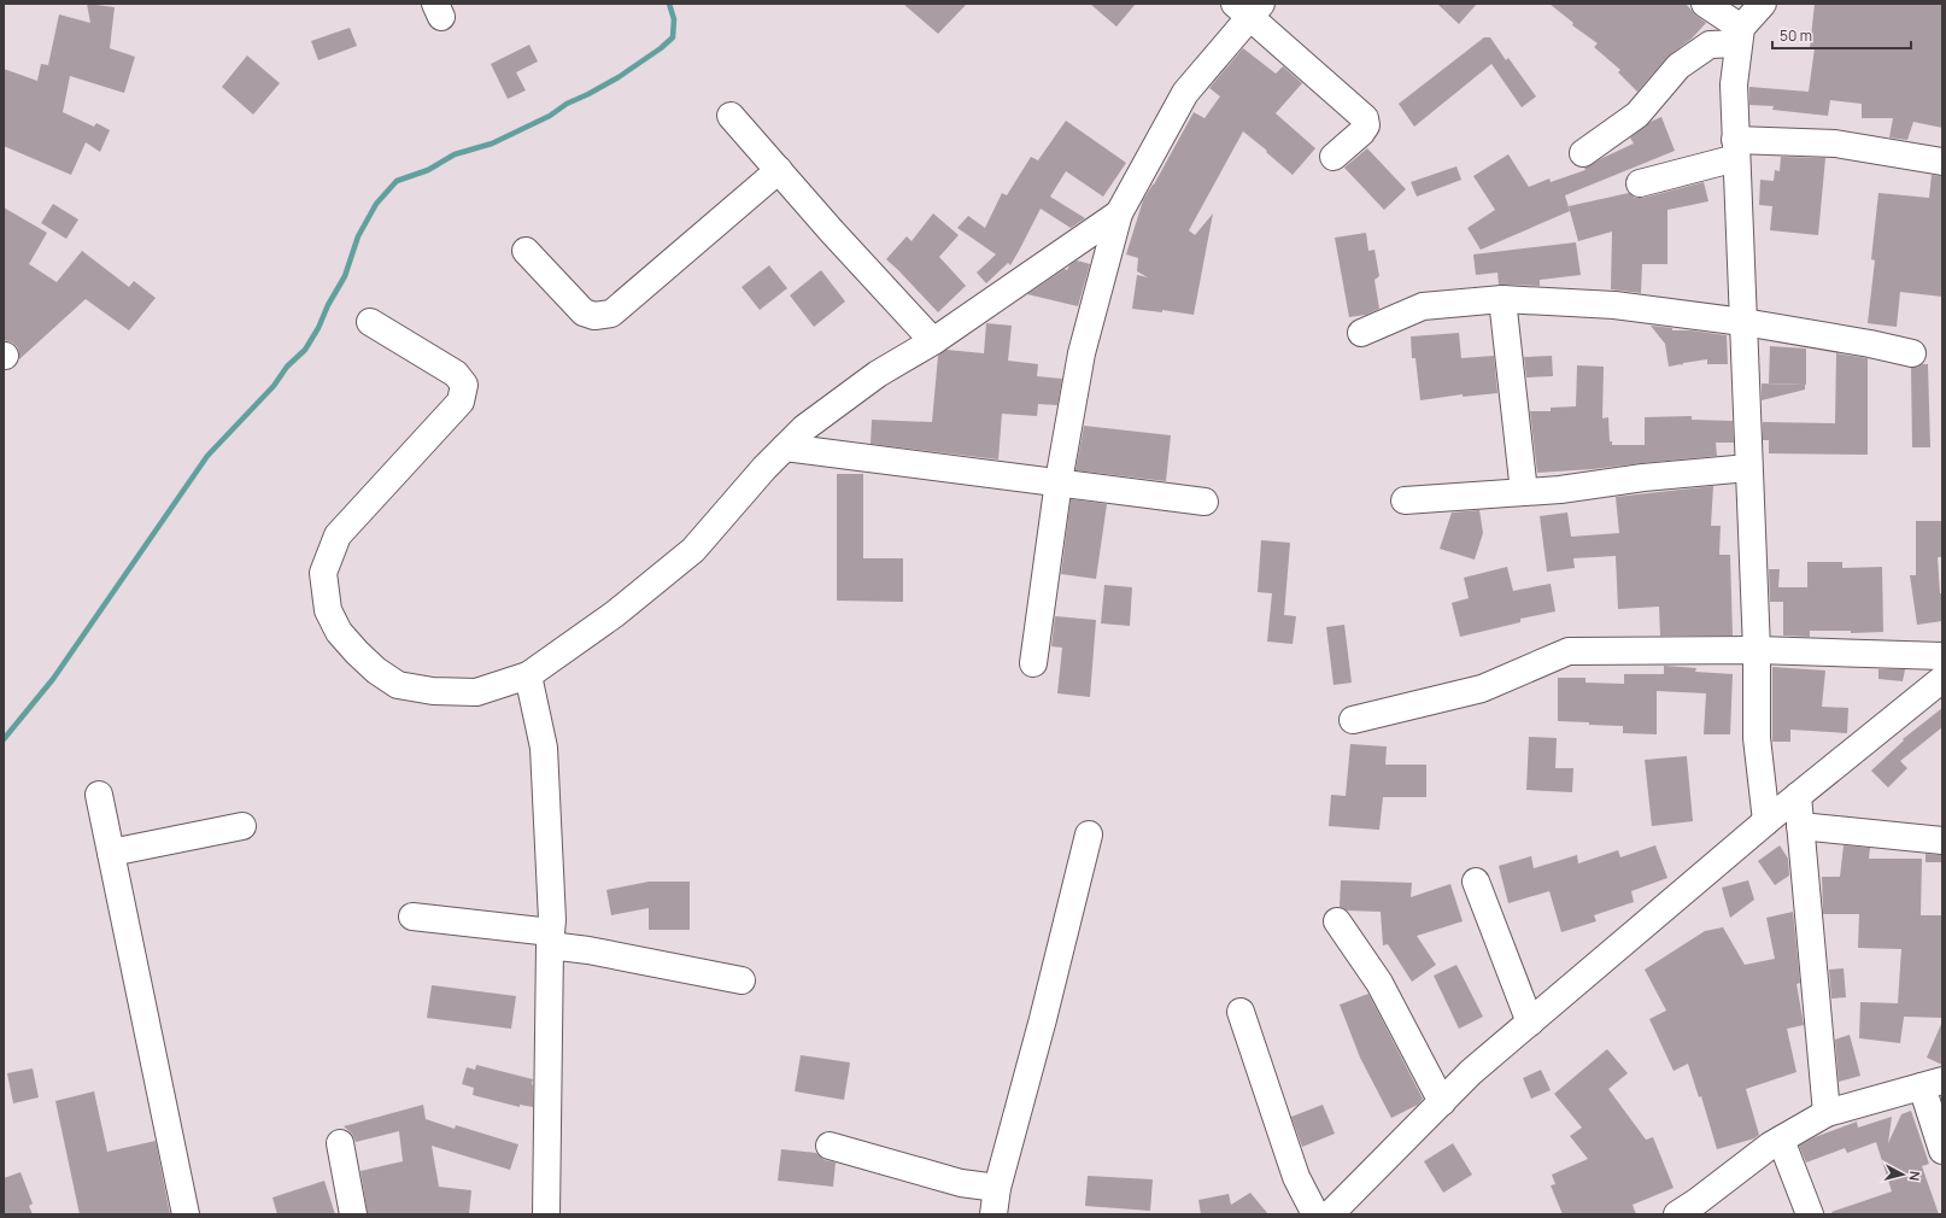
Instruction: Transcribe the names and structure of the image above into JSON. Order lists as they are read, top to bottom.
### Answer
{
  "scale_bar": "50 m",
  "north": "right"
}
